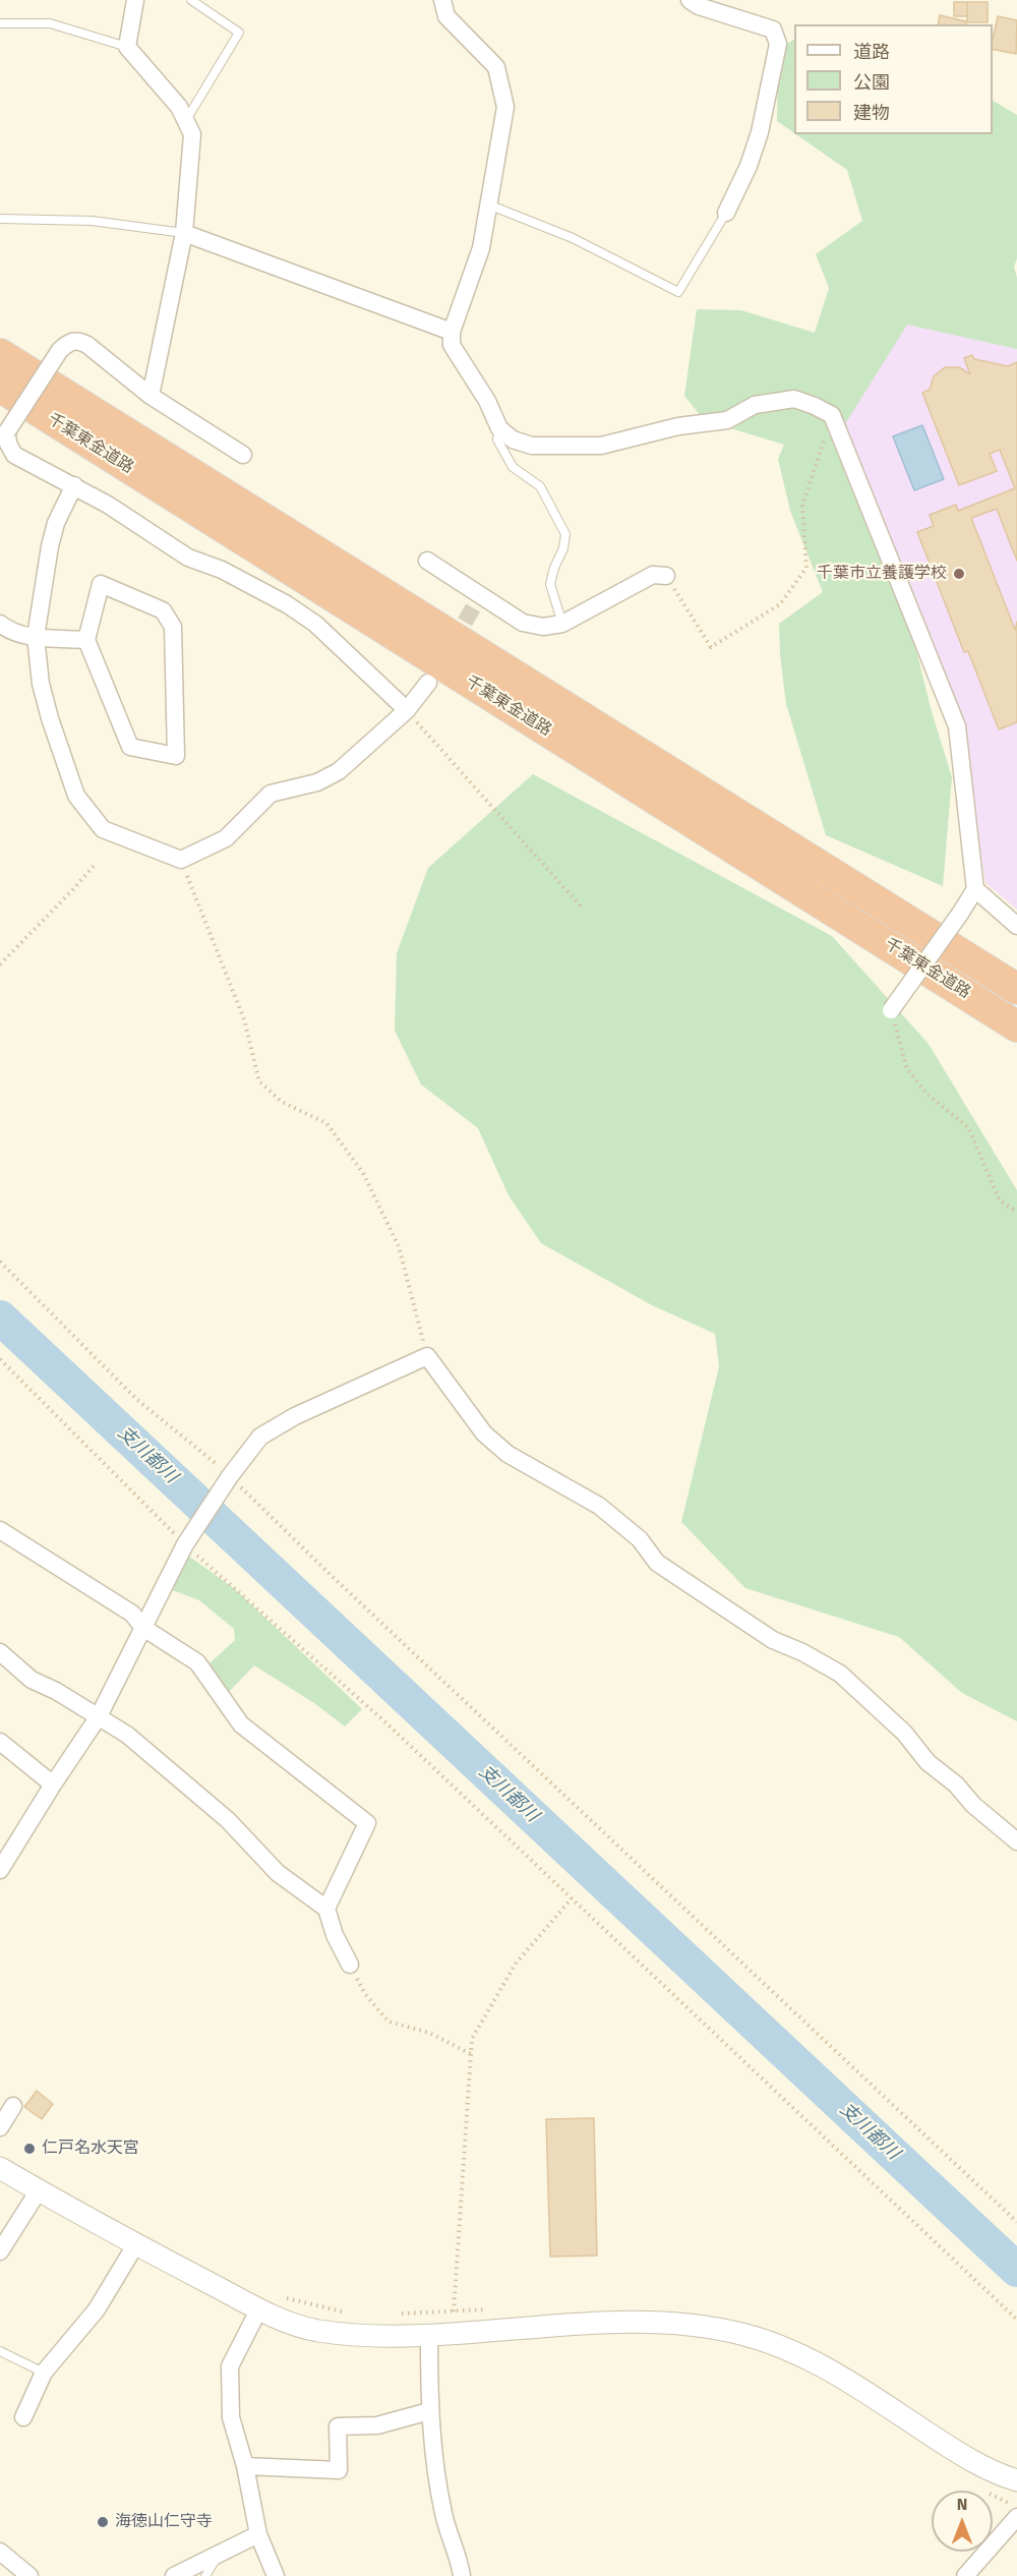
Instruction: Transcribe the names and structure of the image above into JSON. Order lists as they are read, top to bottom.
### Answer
{
  "streets": {
    "highway": ["千葉東金道路"]
  },
  "water": ["支川都川"],
  "places": ["千葉市立養護学校", "仁戸名水天宮", "海徳山仁守寺"],
  "legend": ["道路", "公園", "建物"],
  "north": "top"
}
